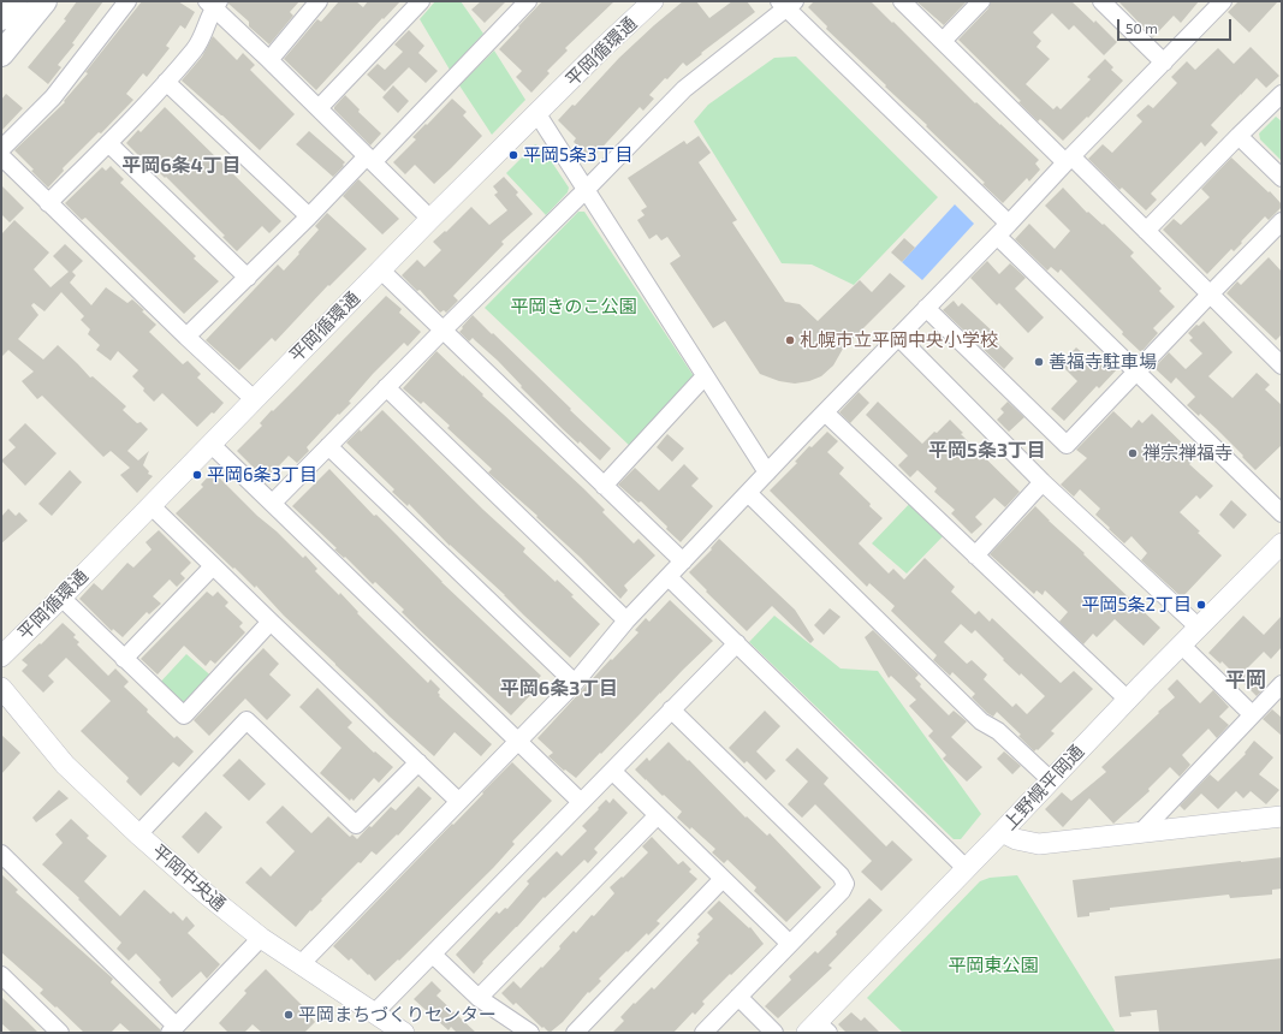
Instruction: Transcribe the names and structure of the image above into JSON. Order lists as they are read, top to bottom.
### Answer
{
  "streets": {
    "street": ["平岡循環通", "上野幌平岡通", "平岡中央通"]
  },
  "districts": [
    "平岡6条4丁目",
    "平岡5条3丁目",
    "平岡",
    "平岡6条3丁目"
  ],
  "parks": ["平岡きのこ公園", "平岡東公園"],
  "places": [
    "平岡5条3丁目",
    "札幌市立平岡中央小学校",
    "善福寺駐車場",
    "禅宗禅福寺",
    "平岡6条3丁目",
    "平岡5条2丁目",
    "平岡まちづくりセンター"
  ],
  "scale_bar": "50 m"
}
